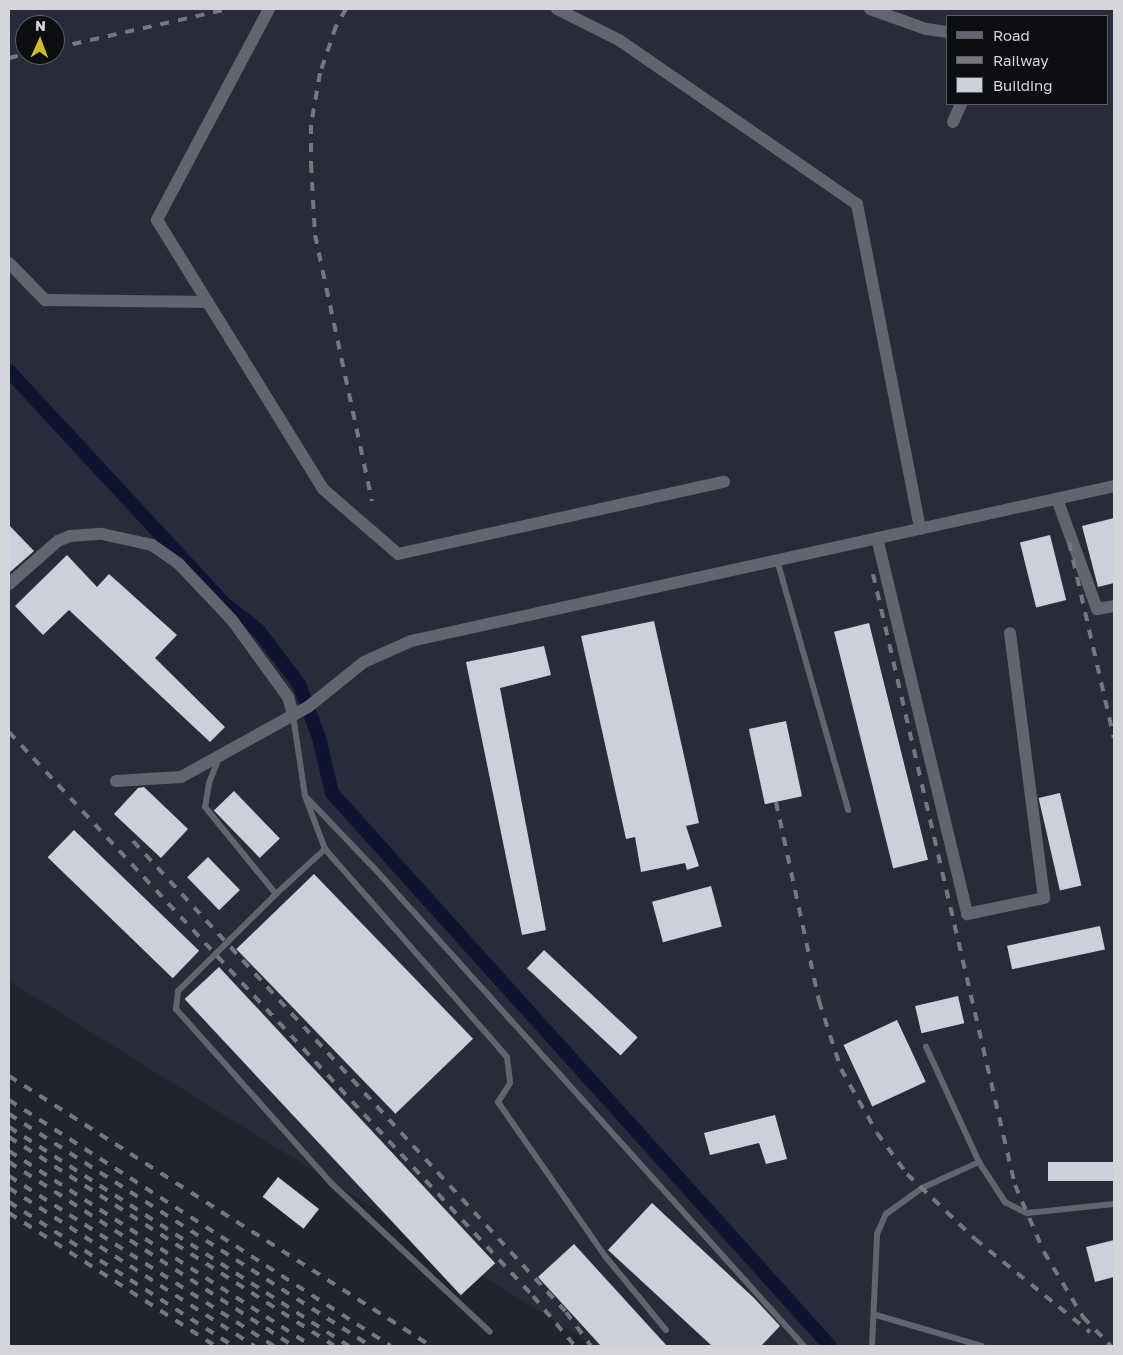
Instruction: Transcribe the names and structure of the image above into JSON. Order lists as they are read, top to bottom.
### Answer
{
  "legend": ["Road", "Railway", "Building"],
  "north": "top"
}
